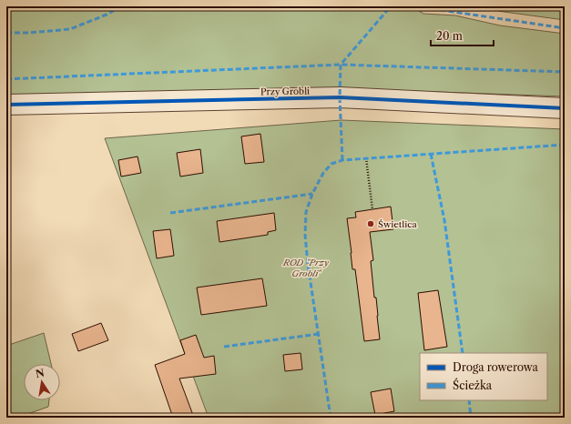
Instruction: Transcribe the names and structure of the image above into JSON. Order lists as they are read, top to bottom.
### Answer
{
  "streets": {
    "street": ["Przy Grobli"]
  },
  "parks": ["ROD \"Przy Grobli\""],
  "places": ["Świetlica"],
  "legend": ["Droga rowerowa", "Ścieżka"],
  "scale_bar": "20 m",
  "north": "top"
}
